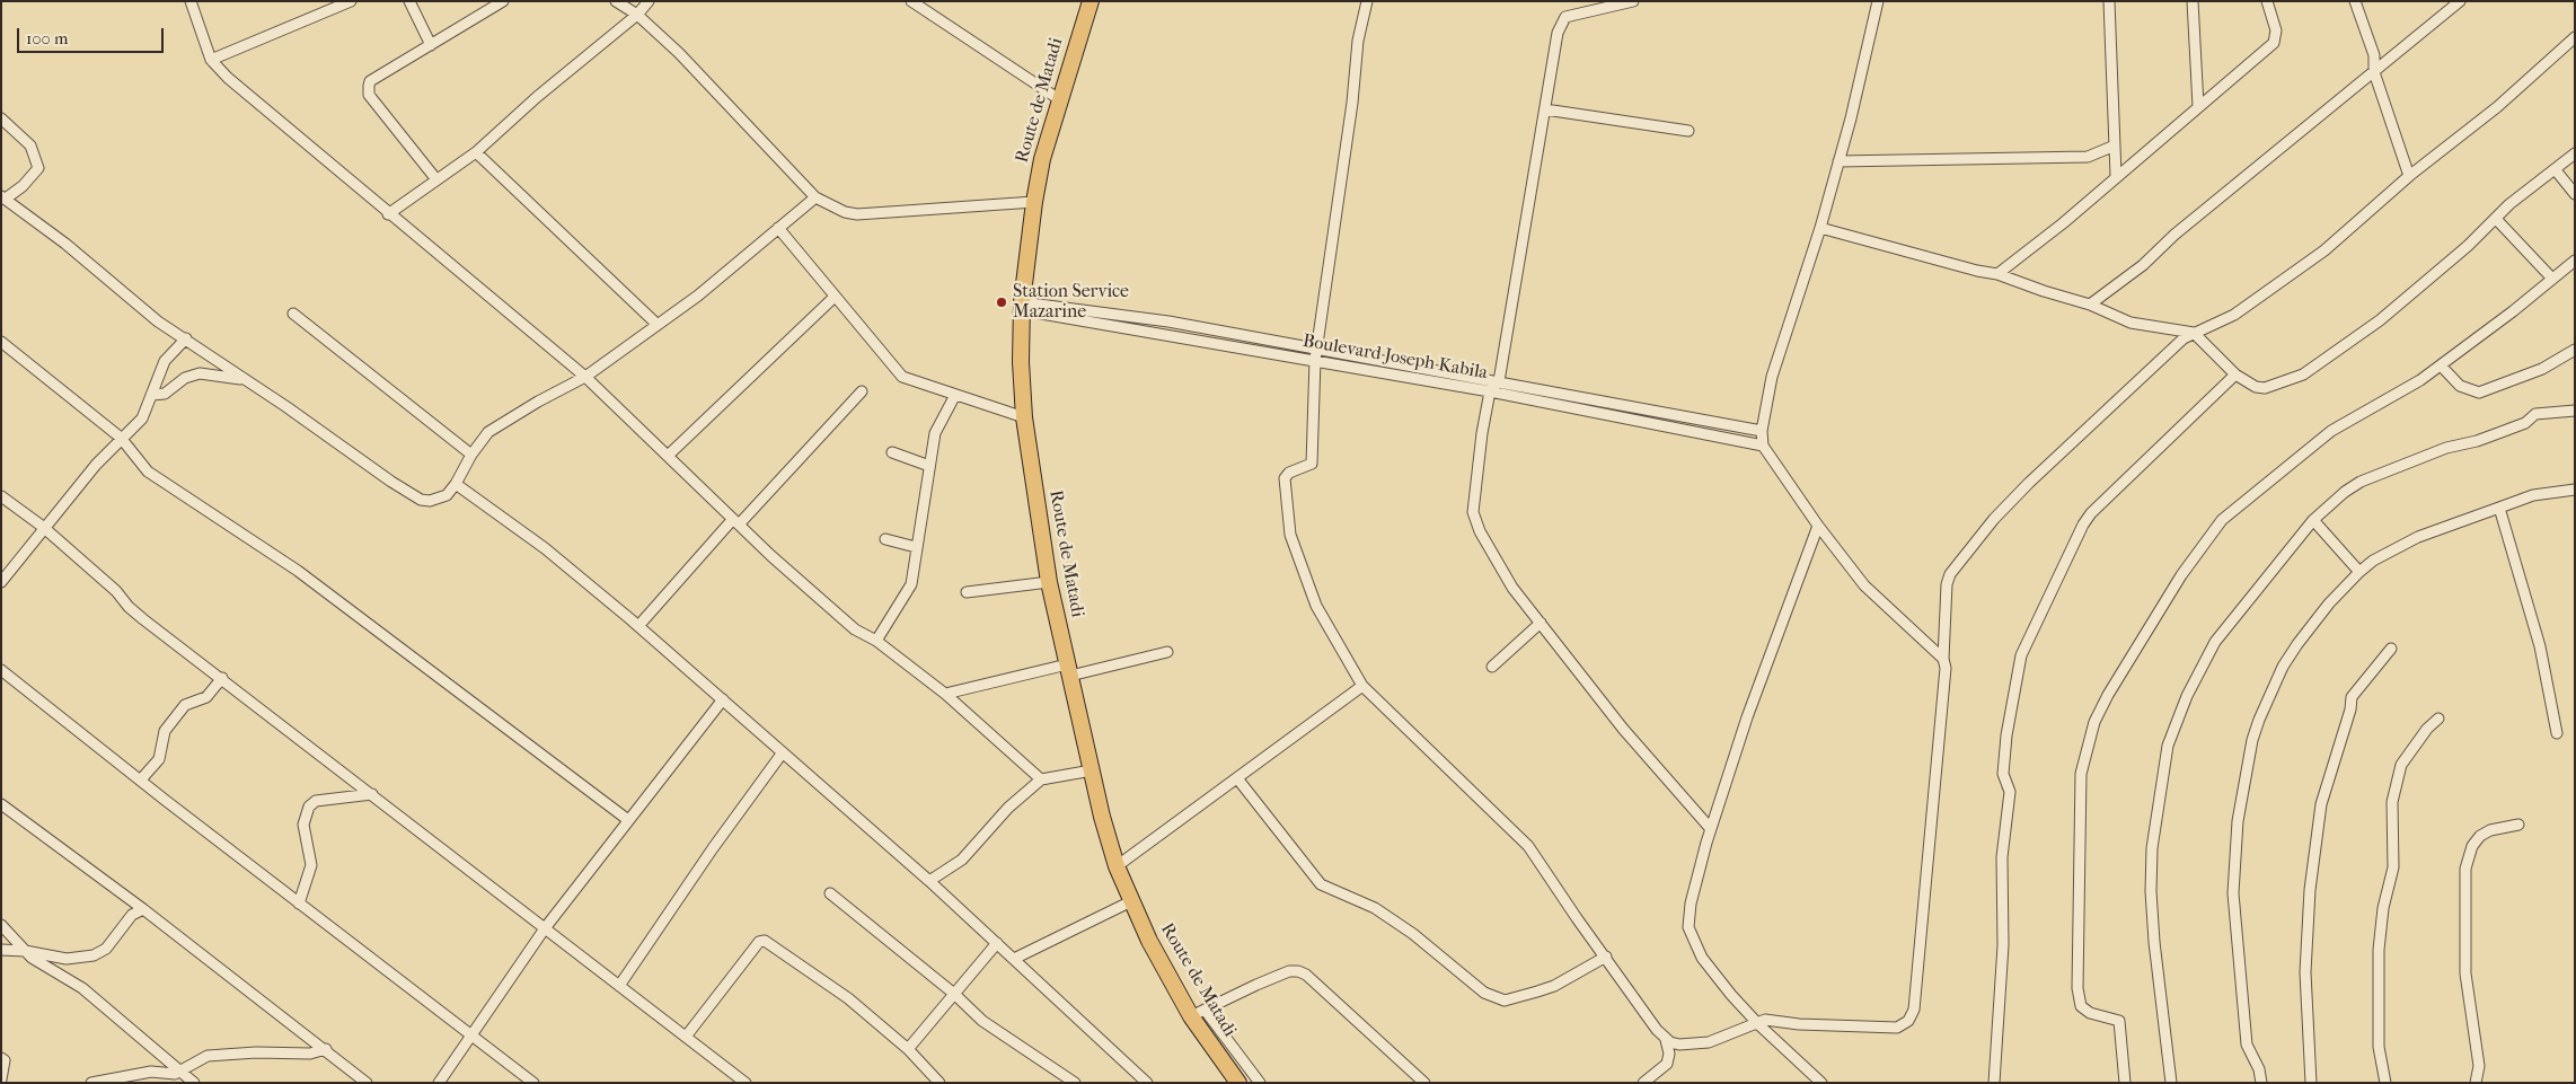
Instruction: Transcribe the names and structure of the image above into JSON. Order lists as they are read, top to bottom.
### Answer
{
  "streets": {
    "highway": ["Route de Matadi"],
    "street": ["Boulevard Joseph Kabila"]
  },
  "crossings": [
    ["Route de Matadi", "Boulevard Joseph Kabila"]
  ],
  "places": ["Station Service Mazarine"],
  "scale_bar": "100 m"
}
